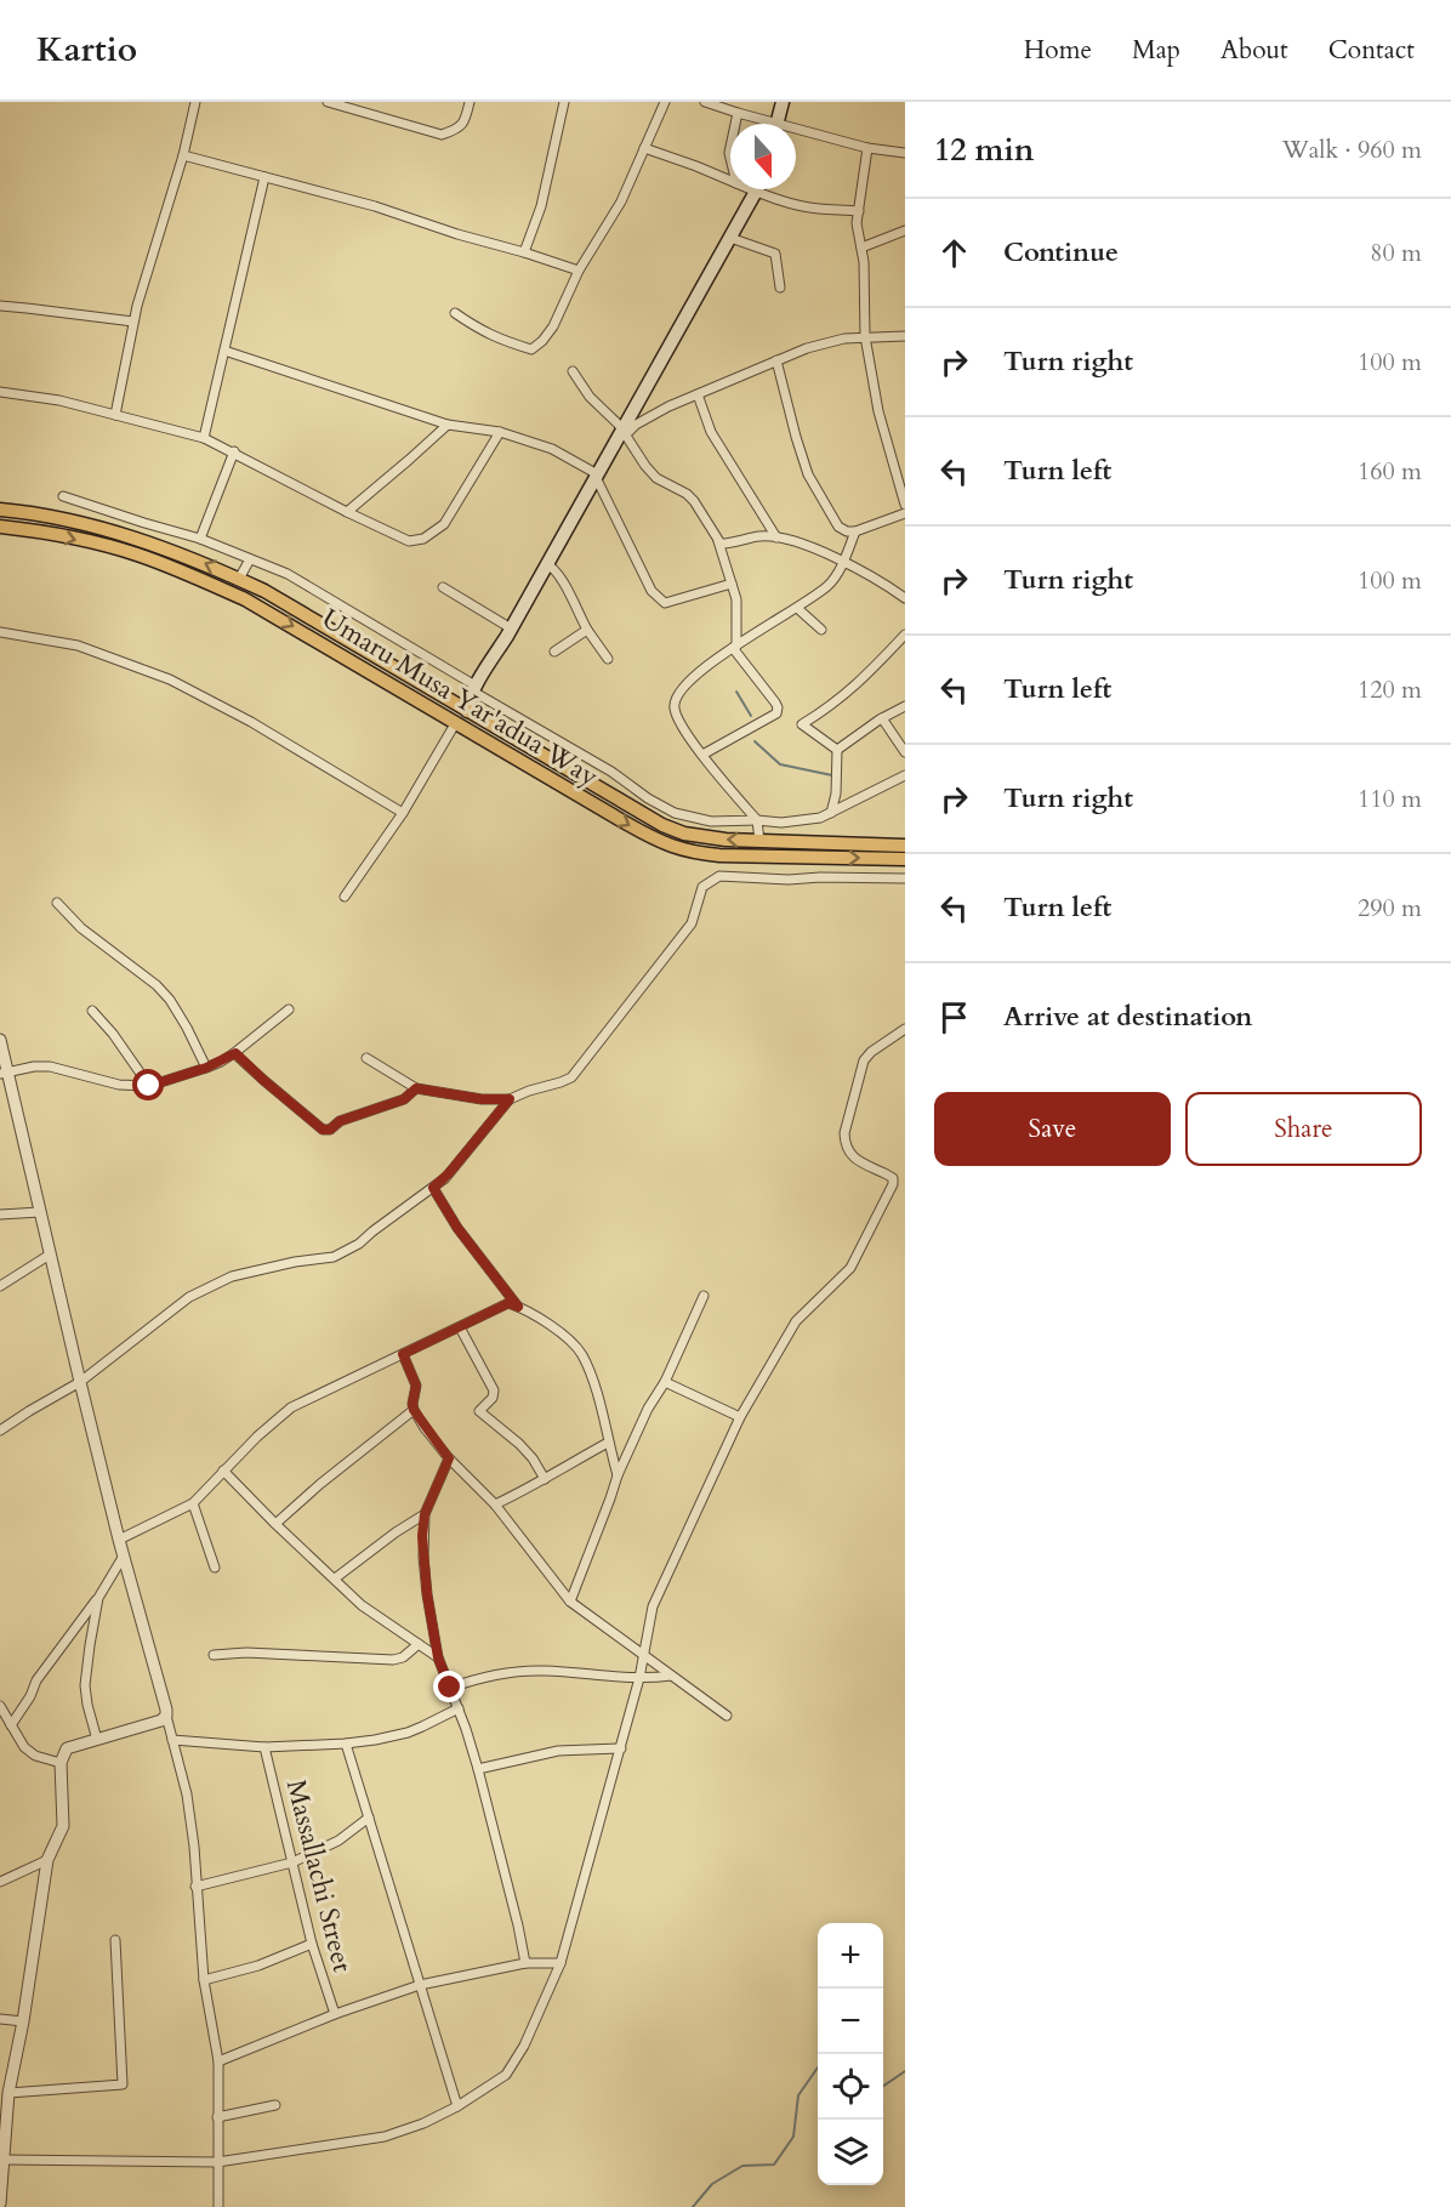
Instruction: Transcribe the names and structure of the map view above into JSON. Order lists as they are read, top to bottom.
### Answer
{
  "streets": {
    "main road": ["Umaru Musa Yar'adua Way"],
    "street": ["Massallachi Street"]
  },
  "north": "bottom",
  "page": {
    "header": "Kartio",
    "nav": [
      "Home",
      "Map",
      "About",
      "Contact"
    ],
    "heading": ["12 min", "Walk · 960 m"],
    "list": [
      ["Continue", "80 m"],
      ["Turn right", "100 m"],
      ["Turn left", "160 m"],
      ["Turn right", "100 m"],
      ["Turn left", "120 m"],
      ["Turn right", "110 m"],
      ["Turn left", "290 m"],
      "Arrive at destination"
    ],
    "buttons": ["Save", "Share"],
    "map_buttons": ["+", "−"]
  }
}
